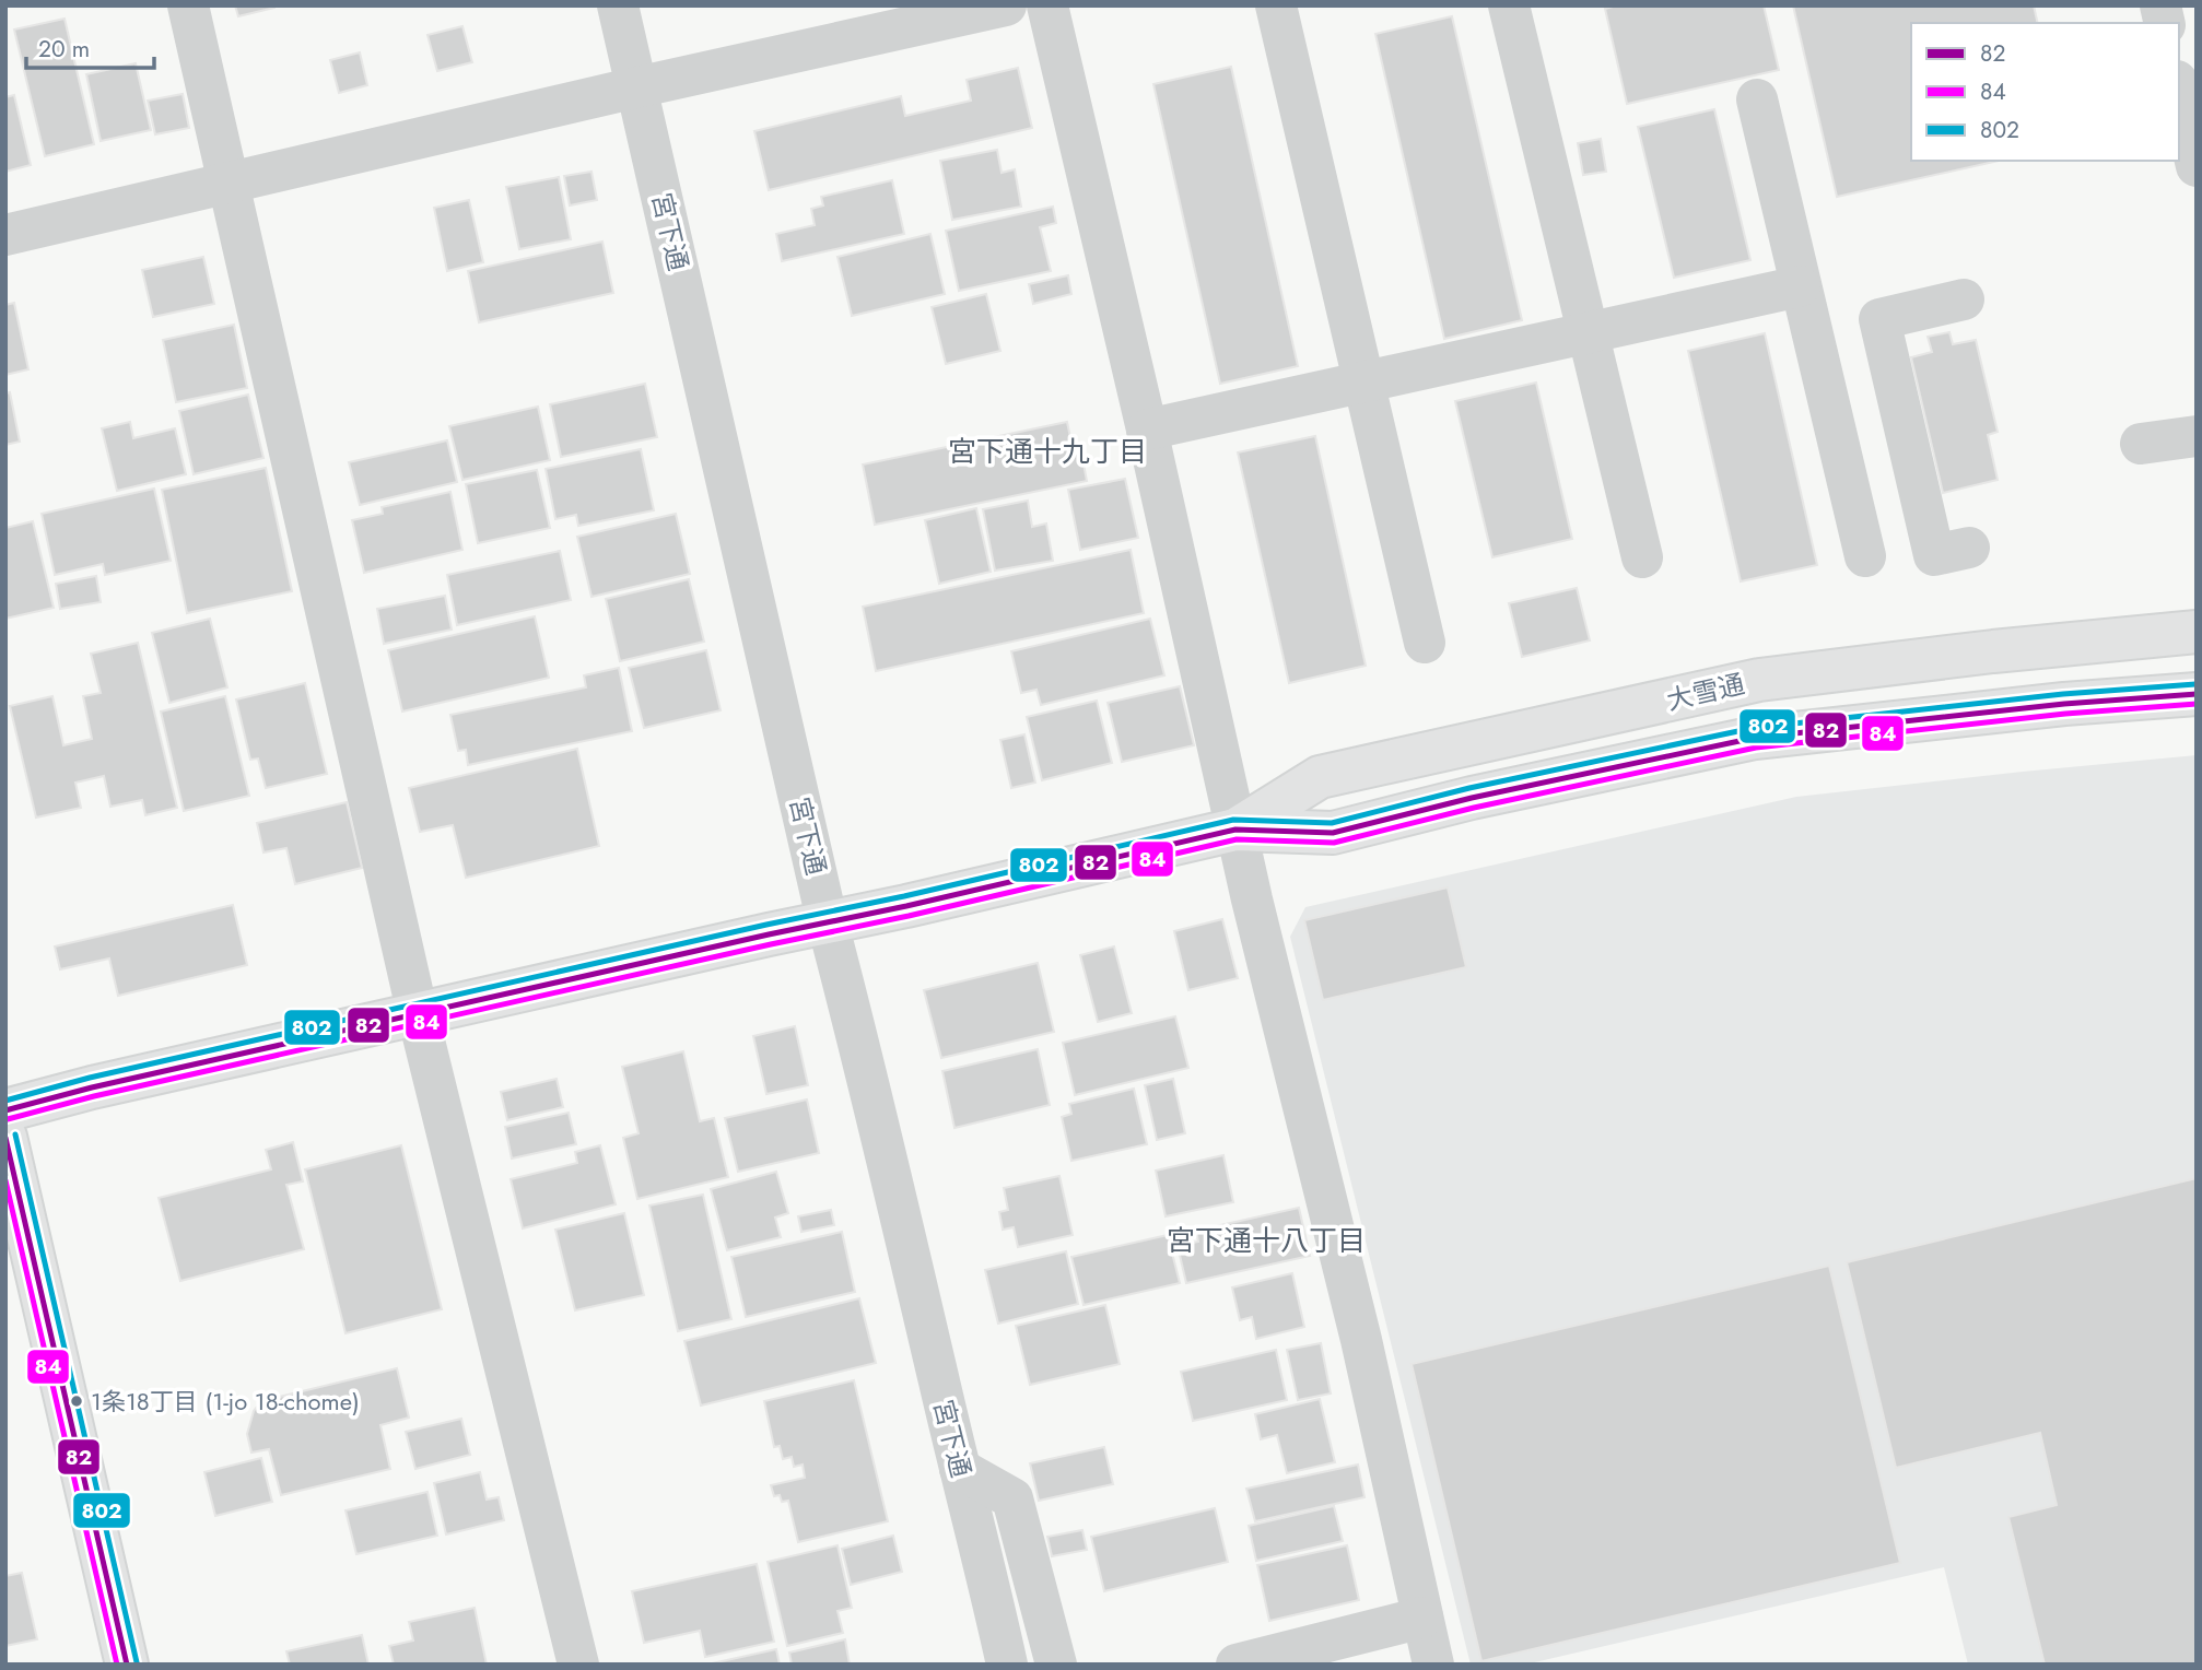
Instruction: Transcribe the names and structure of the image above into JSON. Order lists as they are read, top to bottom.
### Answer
{
  "streets": {
    "main road": ["大雪通"],
    "street": ["宮下通"]
  },
  "crossings": [
    ["宮下通", "大雪通"]
  ],
  "districts": ["宮下通十九丁目", "宮下通十八丁目"],
  "places": ["1条18丁目 (1-jo 18-chome)"],
  "lines": ["transit line 802", "transit line 82", "transit line 84"],
  "legend": ["82", "84", "802"],
  "scale_bar": "20 m"
}
